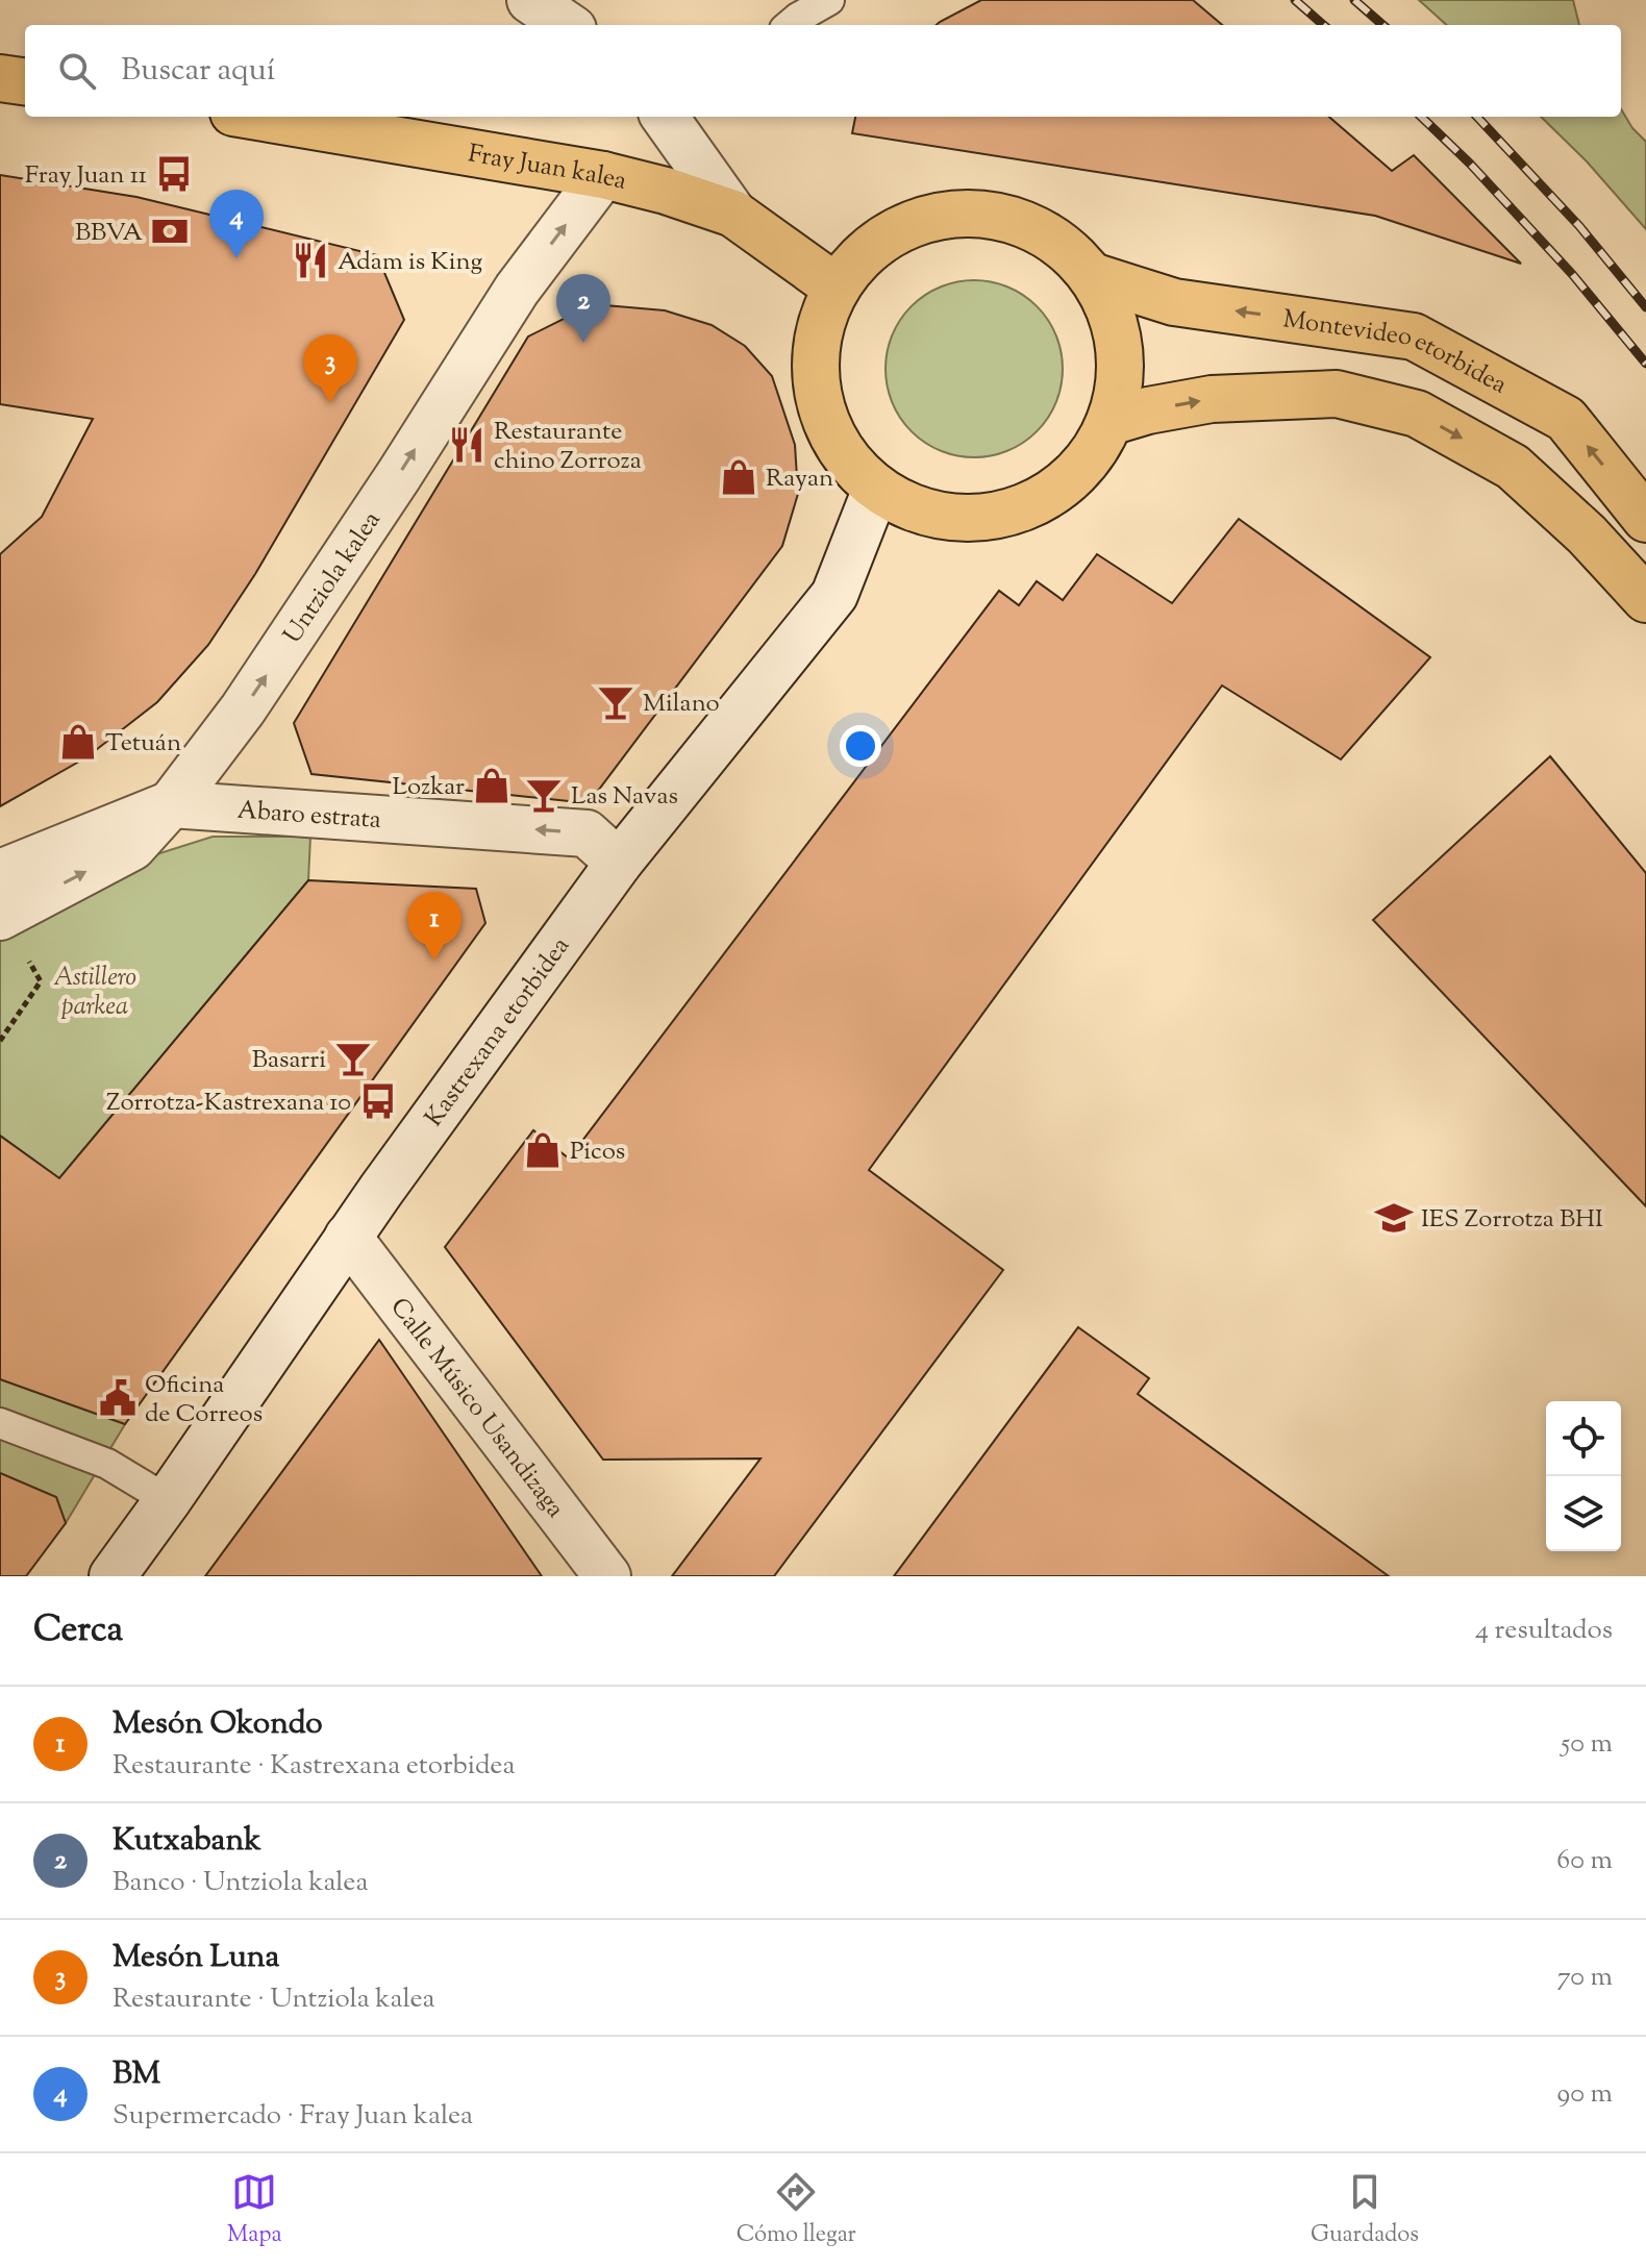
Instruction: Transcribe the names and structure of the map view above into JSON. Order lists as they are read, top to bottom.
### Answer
{
  "streets": {
    "main road": ["Fray Juan kalea", "Montevideo etorbidea"],
    "street": [
      "Untziola kalea",
      "Abaro estrata",
      "Kastrexana etorbidea",
      "Calle Músico Usandizaga"
    ]
  },
  "crossings": [
    ["Fray Juan kalea", "Untziola kalea"],
    ["Untziola kalea", "Abaro estrata"],
    ["Abaro estrata", "Kastrexana etorbidea"],
    ["Kastrexana etorbidea", "Calle Músico Usandizaga"]
  ],
  "one_way": ["Untziola kalea", "Abaro estrata"],
  "parks": ["Astillero parkea"],
  "places": {
    "bus stop": ["Fray Juan 11", "Zorrotza-Kastrexana 10"],
    "bank": ["BBVA"],
    "restaurant": ["Adam is King", "Restaurante chino Zorroza"],
    "shop": [
      "Rayan",
      "Tetuán",
      "Lozkar",
      "Picos"
    ],
    "bar": ["Milano", "Las Navas", "Basarri"],
    "school or university": ["IES Zorrotza BHI"],
    "public building": ["Oficina de Correos"]
  },
  "page": {
    "search": "Buscar aquí",
    "pins": [
      "4",
      "2",
      "3",
      "1"
    ],
    "heading": ["Cerca", "4 resultados"],
    "list": [
      {
        "mark": "1",
        "name": "Mesón Okondo",
        "note": "Restaurante · Kastrexana etorbidea",
        "value": "50 m"
      },
      {
        "mark": "2",
        "name": "Kutxabank",
        "note": "Banco · Untziola kalea",
        "value": "60 m"
      },
      {
        "mark": "3",
        "name": "Mesón Luna",
        "note": "Restaurante · Untziola kalea",
        "value": "70 m"
      },
      {
        "mark": "4",
        "name": "BM",
        "note": "Supermercado · Fray Juan kalea",
        "value": "90 m"
      }
    ],
    "nav": ["Mapa", "Cómo llegar", "Guardados"]
  }
}
